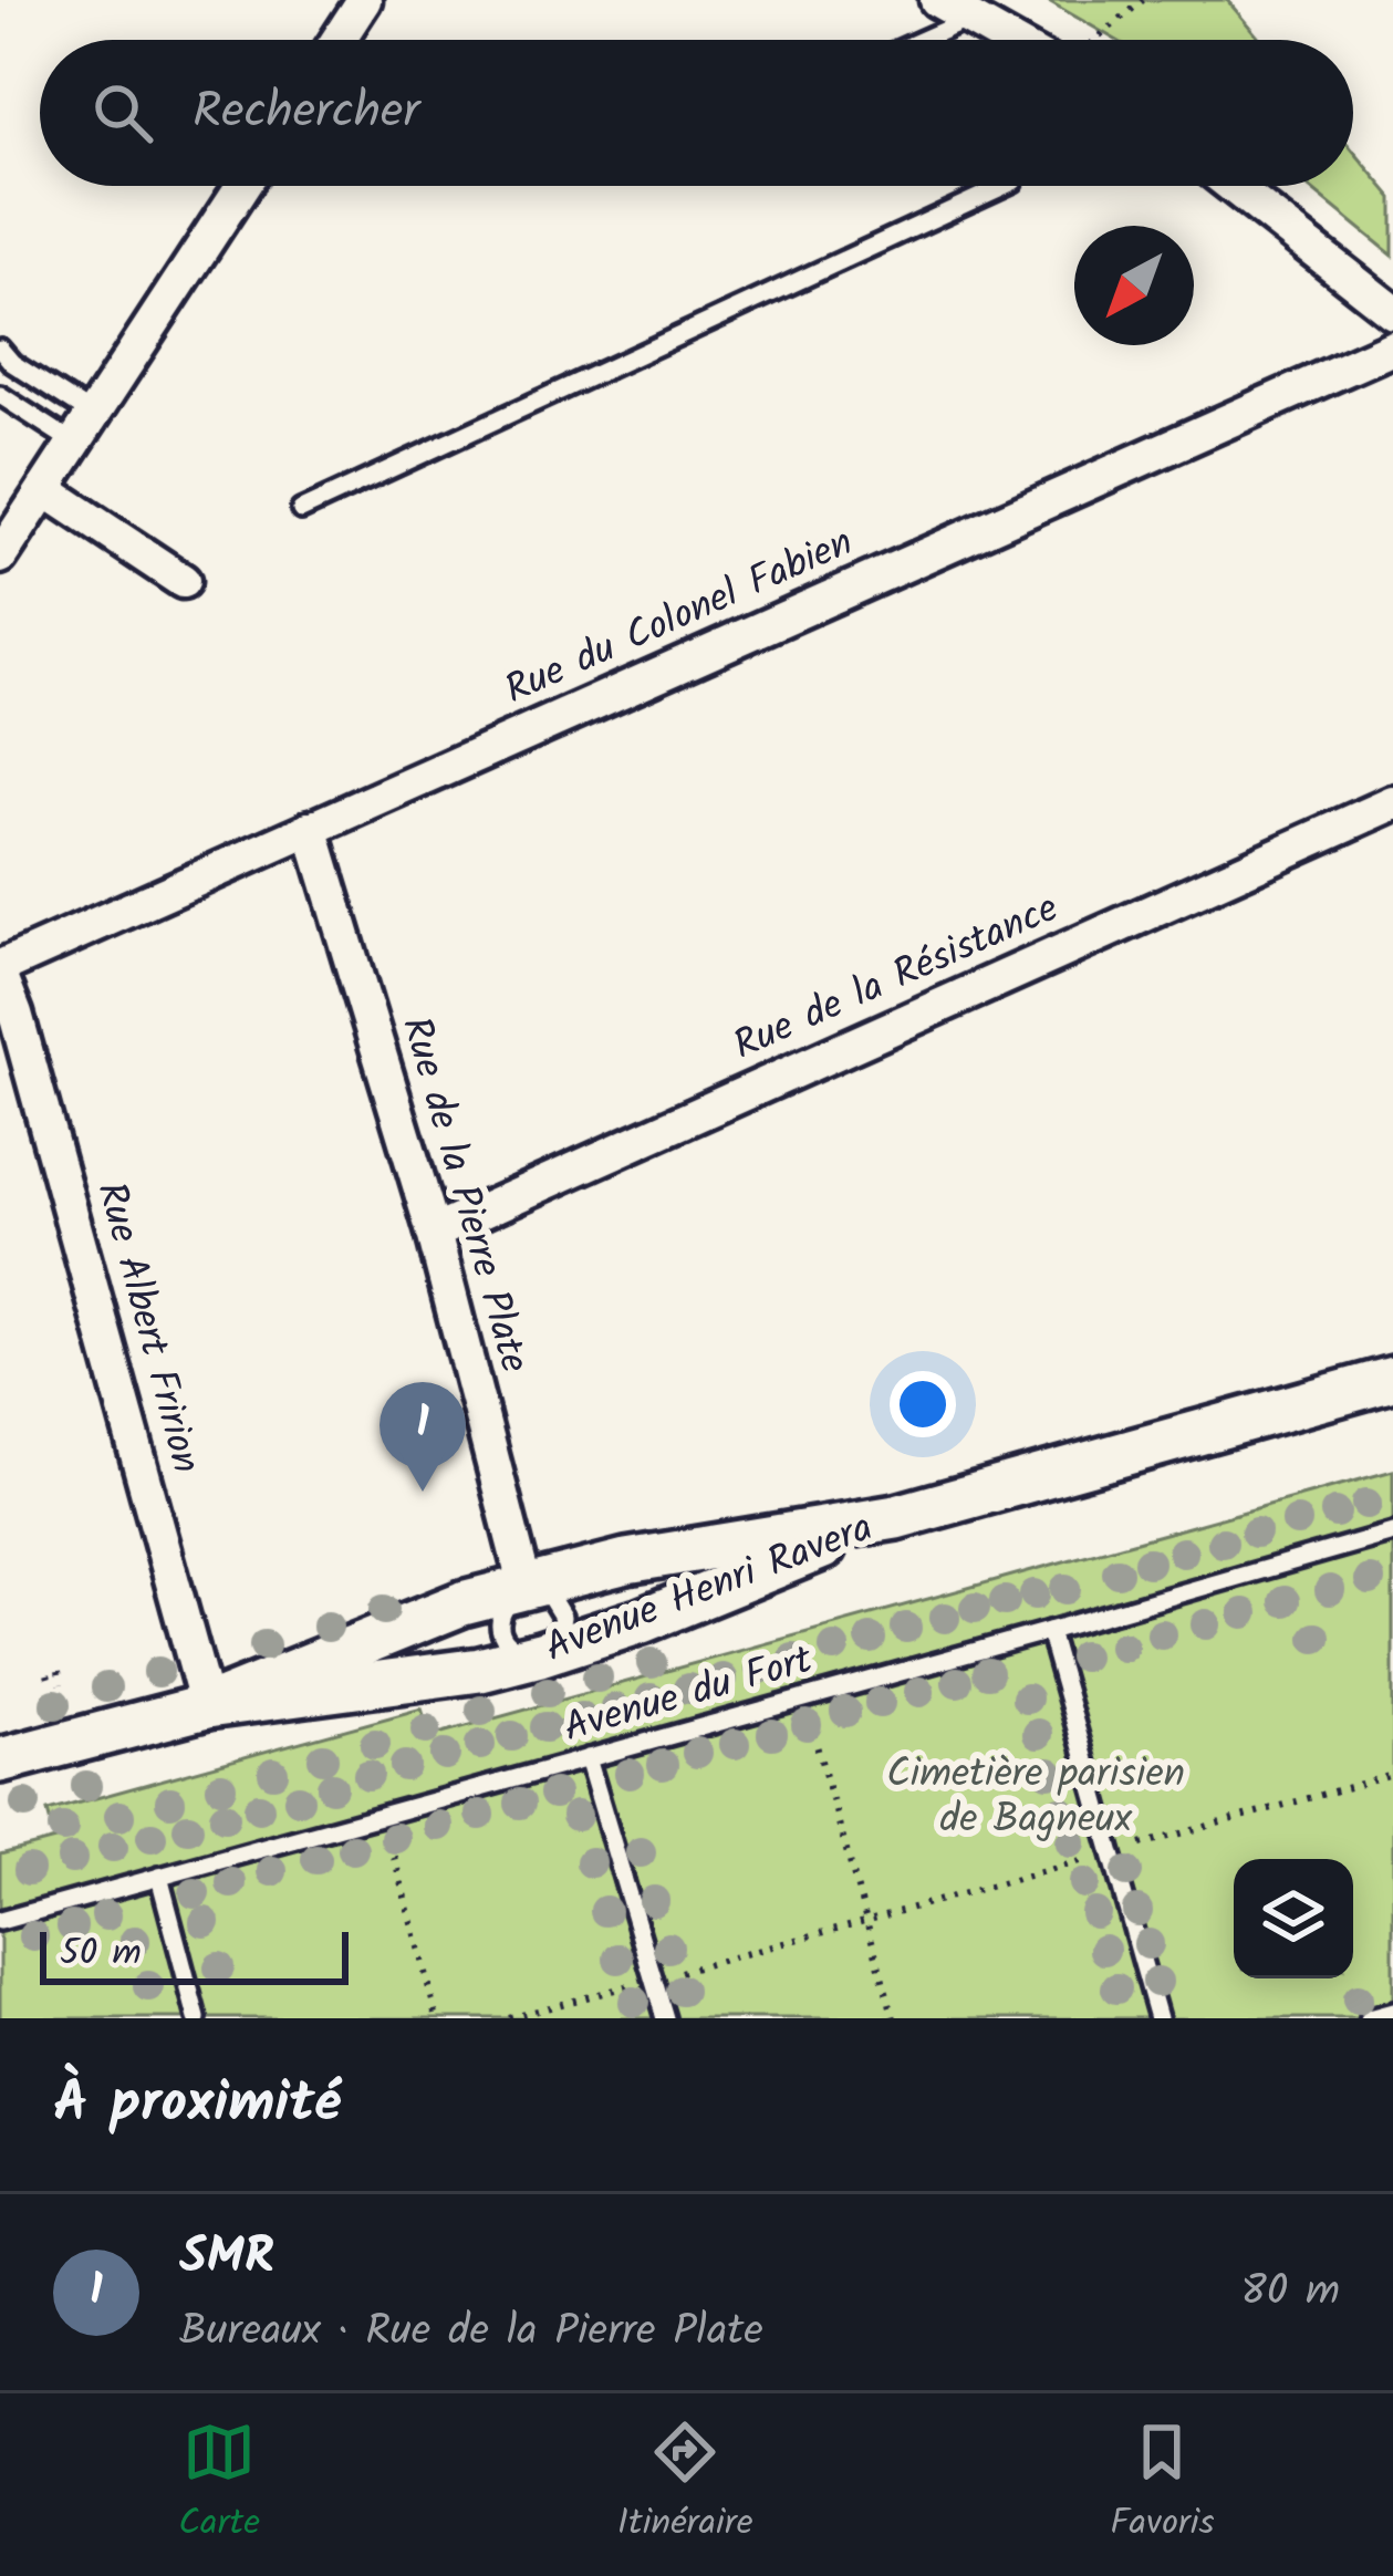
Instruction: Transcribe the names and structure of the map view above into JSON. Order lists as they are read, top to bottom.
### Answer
{
  "streets": {
    "street": [
      "Rue du Colonel Fabien",
      "Rue de la Résistance",
      "Rue de la Pierre Plate",
      "Rue Albert Fririon",
      "Avenue Henri Ravera"
    ],
    "lane": ["Avenue du Fort"]
  },
  "crossings": [
    ["Rue du Colonel Fabien", "Rue de la Pierre Plate"],
    ["Rue du Colonel Fabien", "Rue Albert Fririon"],
    ["Rue de la Résistance", "Rue de la Pierre Plate"],
    ["Rue de la Pierre Plate", "Avenue Henri Ravera"],
    ["Rue Albert Fririon", "Avenue Henri Ravera"]
  ],
  "parks": ["Cimetière parisien de Bagneux"],
  "scale_bar": "50 m",
  "north": "bottom left",
  "page": {
    "search": "Rechercher",
    "pins": "1",
    "scale": "50 m",
    "heading": "À proximité",
    "list": [
      {
        "mark": "1",
        "name": "SMR",
        "note": "Bureaux · Rue de la Pierre Plate",
        "value": "80 m"
      }
    ],
    "nav": ["Carte", "Itinéraire", "Favoris"]
  }
}
